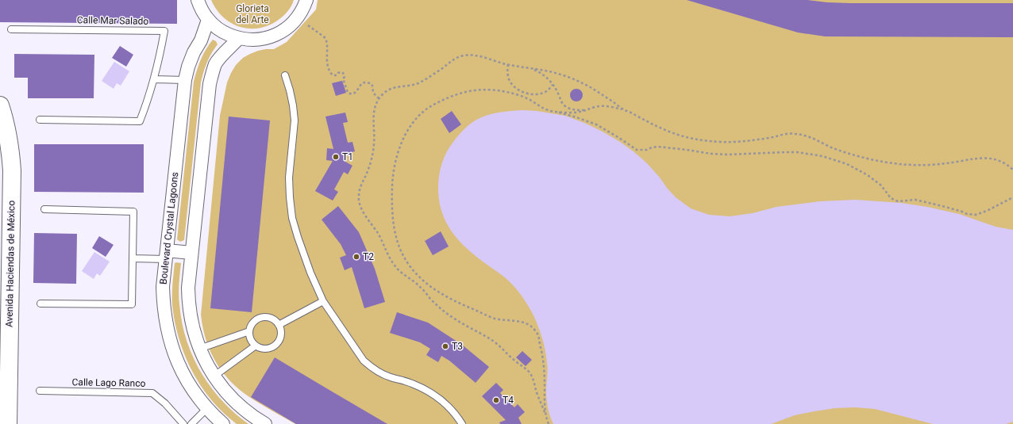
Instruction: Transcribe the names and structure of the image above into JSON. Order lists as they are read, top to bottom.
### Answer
{
  "streets": {
    "street": ["Boulevard Crystal Lagoons", "Avenida Haciendas de México"],
    "lane": ["Calle Mar Salado", "Calle Lago Ranco"]
  },
  "parks": ["Glorieta del Arte"],
  "places": [
    "T1",
    "T2",
    "T3",
    "T4"
  ]
}
